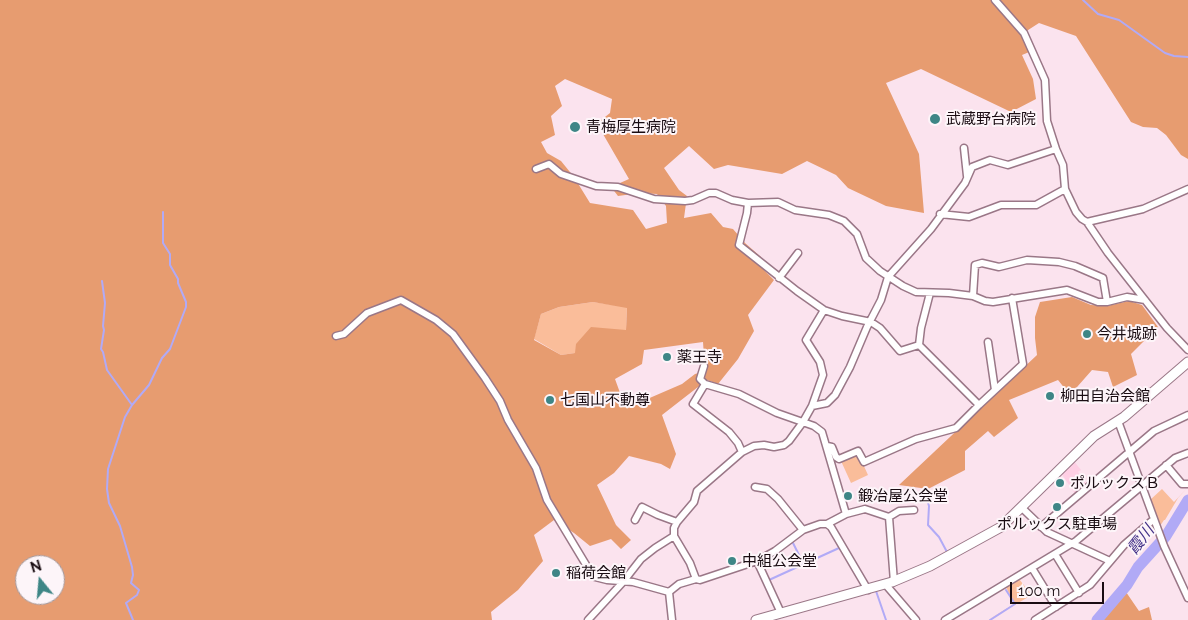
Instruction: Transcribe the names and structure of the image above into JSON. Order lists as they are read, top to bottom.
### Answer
{
  "water": ["霞川"],
  "places": [
    "武蔵野台病院",
    "青梅厚生病院",
    "今井城跡",
    "薬王寺",
    "柳田自治会館",
    "七国山不動尊",
    "ポルックスＢ",
    "鍛冶屋公会堂",
    "ポルックス駐車場",
    "中組公会堂",
    "稲荷会館"
  ],
  "scale_bar": "100 m",
  "north": "top"
}
